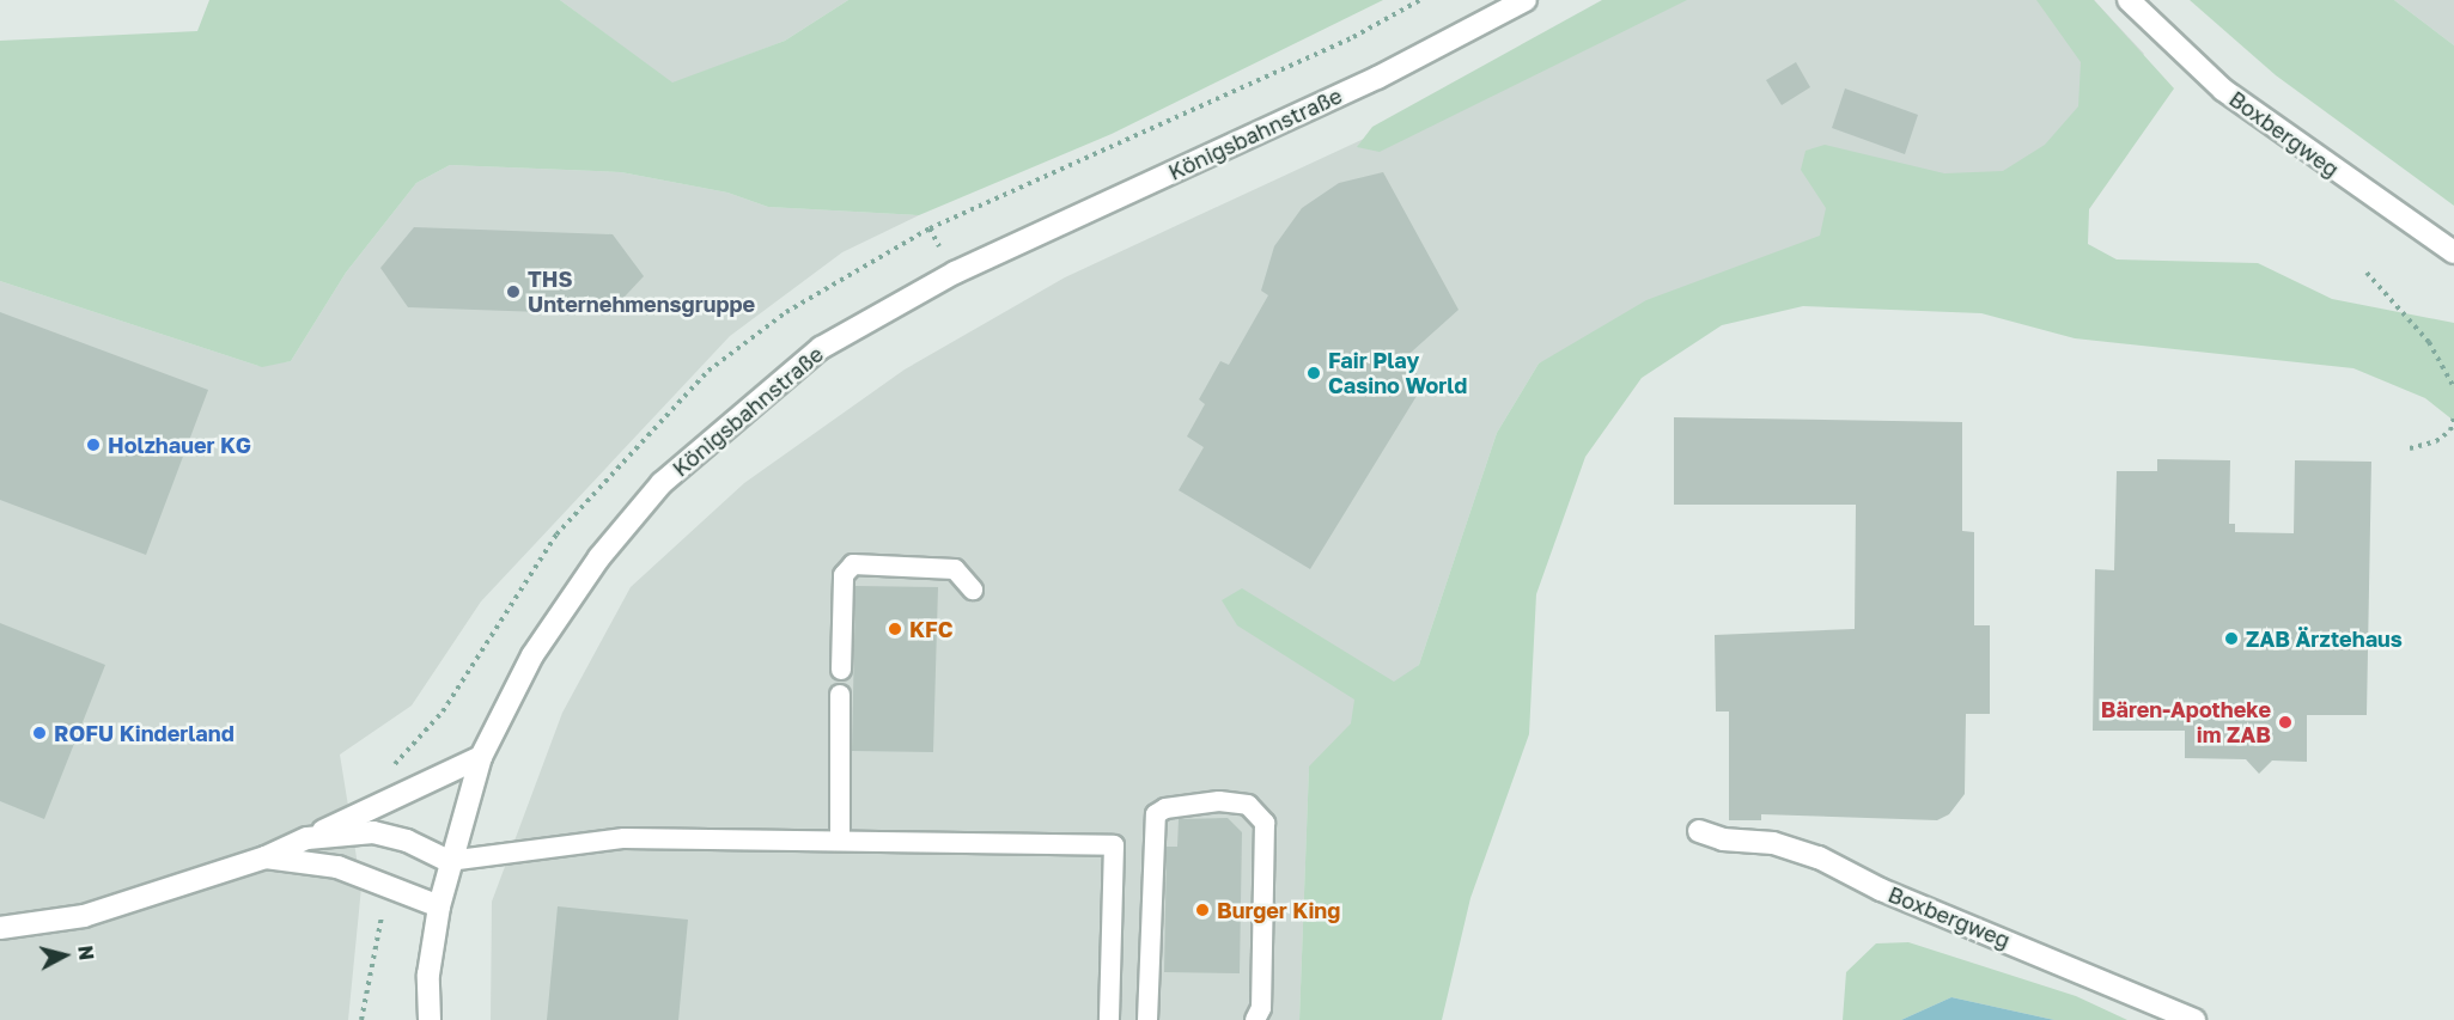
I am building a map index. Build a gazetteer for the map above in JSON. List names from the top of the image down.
{
  "streets": {
    "street": ["Königsbahnstraße", "Boxbergweg"]
  },
  "places": [
    "THS Unternehmensgruppe",
    "Fair Play Casino World",
    "Holzhauer KG",
    "KFC",
    "ZAB Ärztehaus",
    "Bären-Apotheke im ZAB",
    "ROFU Kinderland",
    "Burger King"
  ],
  "north": "right"
}
